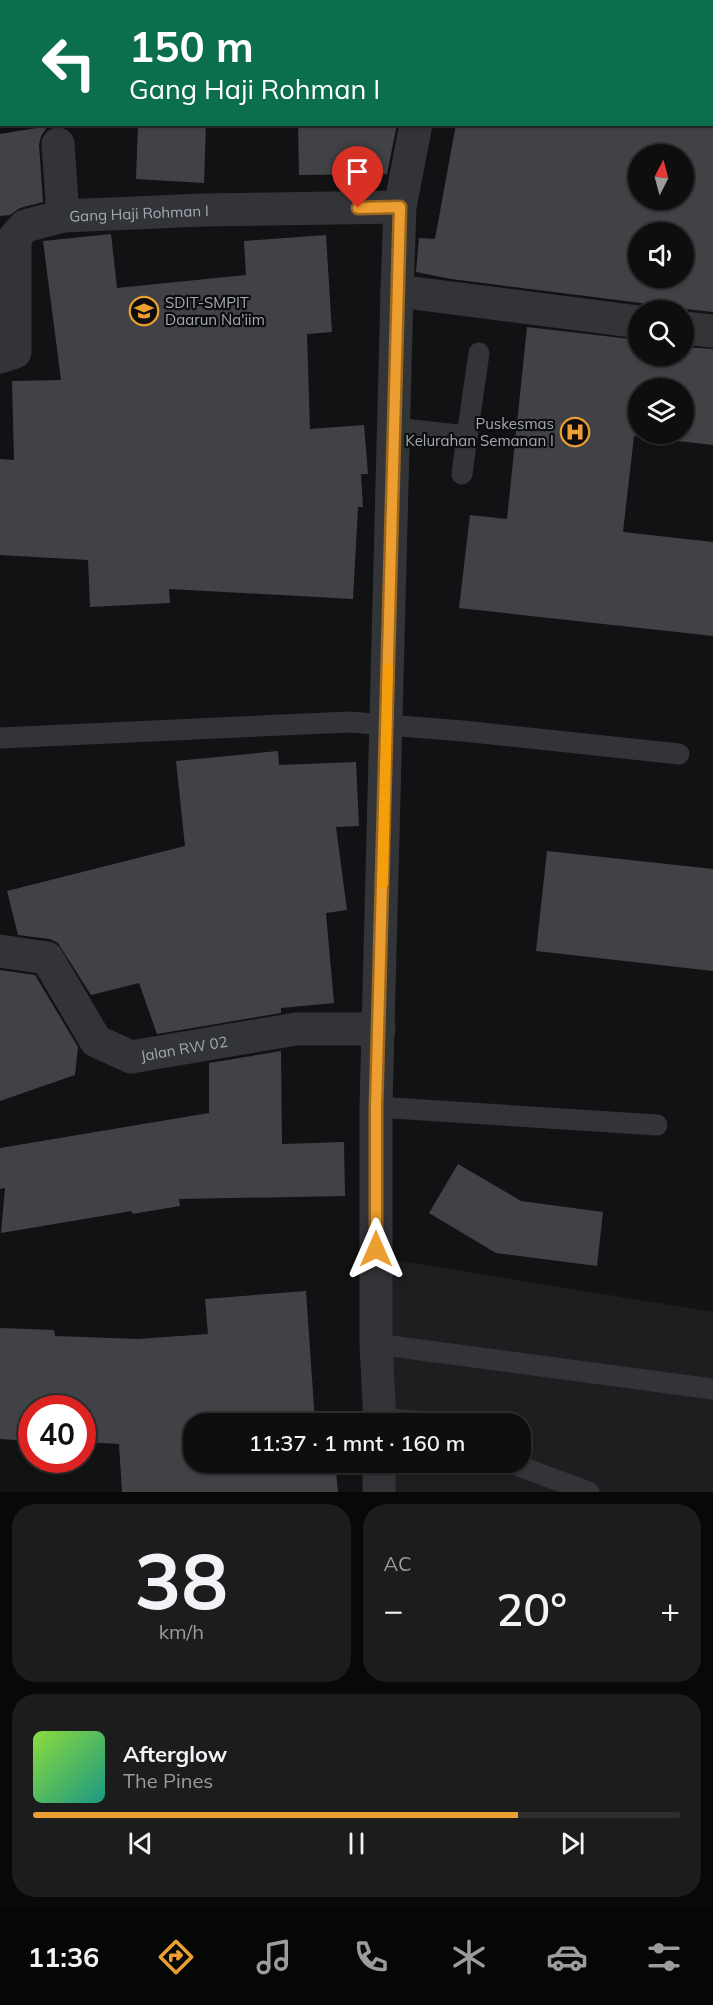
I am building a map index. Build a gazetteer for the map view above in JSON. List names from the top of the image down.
{
  "streets": {
    "street": ["Gang Haji Rohman I", "Jalan RW 02"]
  },
  "places": {
    "school or university": ["SDIT-SMPIT Daarun Na'iim"],
    "hospital": ["Puskesmas Kelurahan Semanan I"]
  },
  "north": "top",
  "page": {
    "turn": ["150 m", "Gang Haji Rohman I"],
    "limit": "40",
    "trip": "11:37 · 1 mnt · 160 m",
    "tile": [
      ["38", "km/h"],
      "AC"
    ],
    "heat": ["−", "20°", "+"],
    "song": ["Afterglow", "The Pines"],
    "tabs": "11:36"
  }
}
